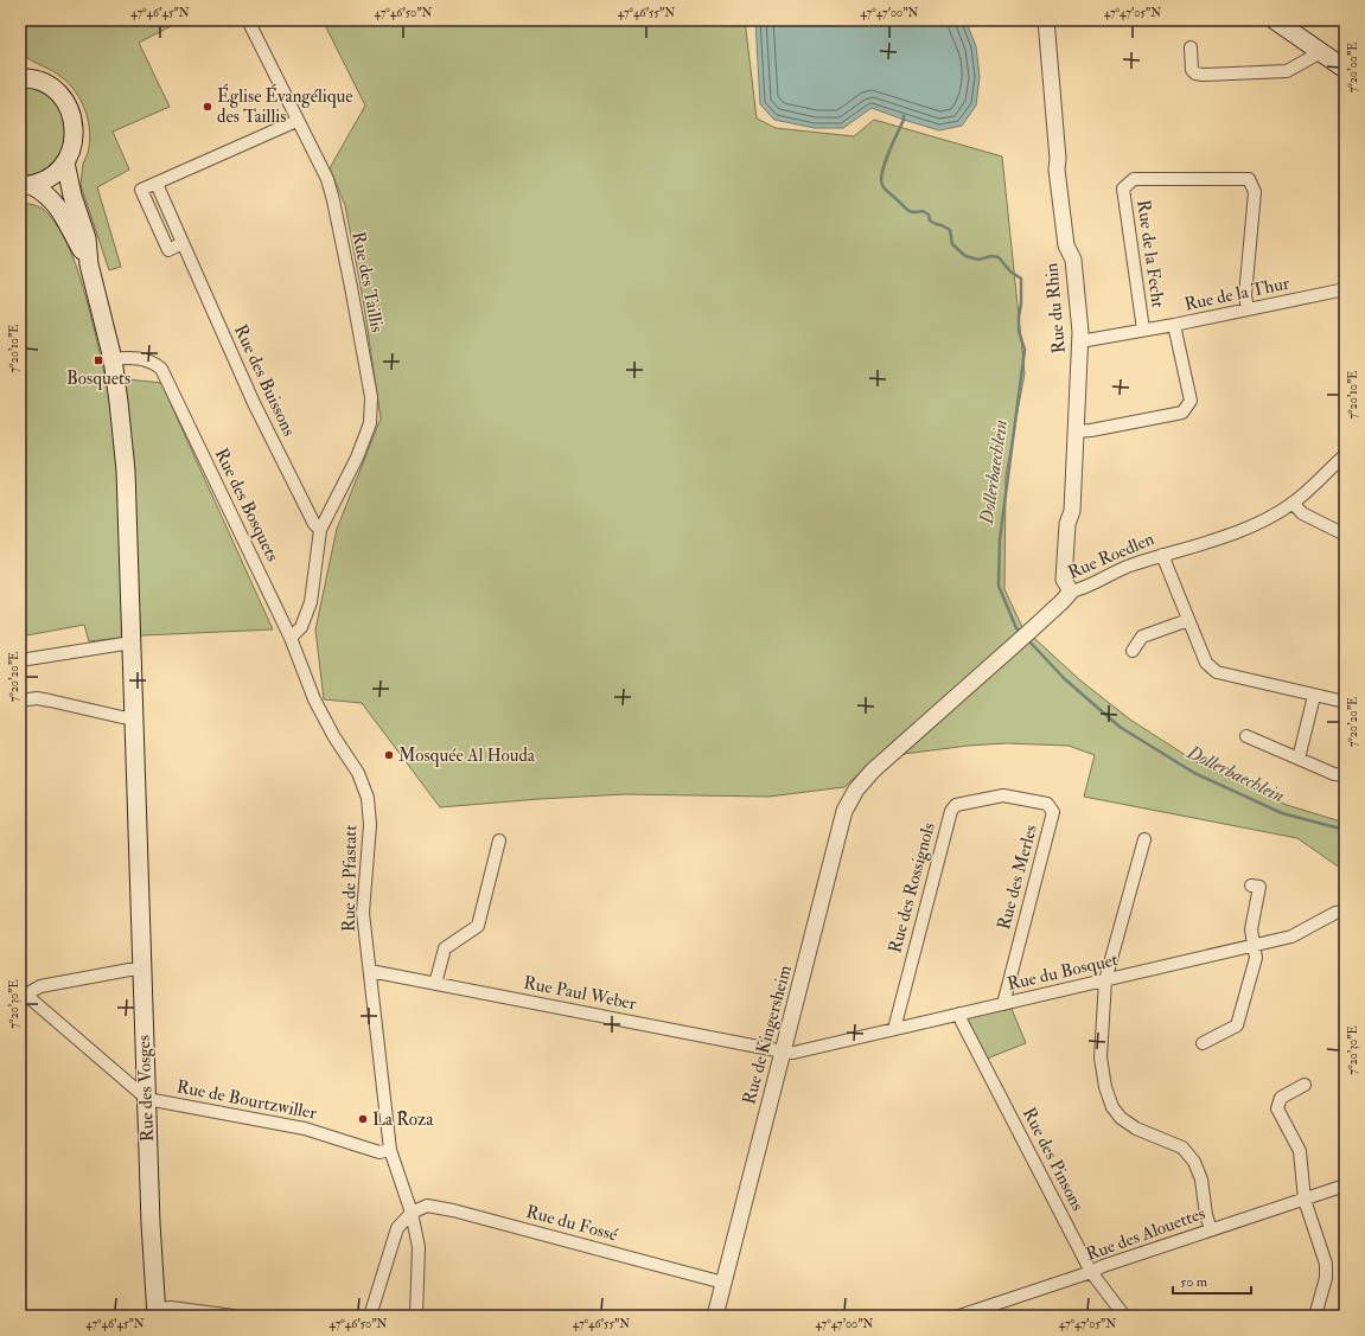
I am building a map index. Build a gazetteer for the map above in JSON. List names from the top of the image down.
{
  "streets": {
    "main road": ["Rue des Vosges"],
    "street": [
      "Rue de la Fecht",
      "Rue des Taillis",
      "Rue de la Thur",
      "Rue du Rhin",
      "Rue des Buissons",
      "Rue des Bosquets",
      "Rue Roedlen",
      "Rue des Merles",
      "Rue de Pfastatt",
      "Rue des Rossignols",
      "Rue du Bosquet",
      "Rue Paul Weber",
      "Rue de Kingersheim",
      "Rue de Bourtzwiller",
      "Rue des Pinsons",
      "Rue du Fossé",
      "Rue des Alouettes"
    ]
  },
  "crossings": [
    ["Rue de la Fecht", "Rue de la Thur"],
    ["Rue des Taillis", "Rue des Buissons"],
    ["Rue des Taillis", "Rue des Bosquets"],
    ["Rue de la Thur", "Rue du Rhin"],
    ["Rue du Rhin", "Rue Roedlen"],
    ["Rue des Bosquets", "Rue de Pfastatt"],
    ["Rue des Bosquets", "Rue des Vosges"],
    ["Rue Roedlen", "Rue de Kingersheim"],
    ["Rue des Merles", "Rue des Rossignols"],
    ["Rue des Merles", "Rue du Bosquet"],
    ["Rue de Pfastatt", "Rue Paul Weber"],
    ["Rue de Pfastatt", "Rue de Bourtzwiller"],
    ["Rue de Pfastatt", "Rue du Fossé"],
    ["Rue des Rossignols", "Rue du Bosquet"],
    ["Rue du Bosquet", "Rue Paul Weber"],
    ["Rue du Bosquet", "Rue de Kingersheim"],
    ["Rue du Bosquet", "Rue des Pinsons"],
    ["Rue Paul Weber", "Rue de Kingersheim"],
    ["Rue de Kingersheim", "Rue du Fossé"],
    ["Rue des Vosges", "Rue de Bourtzwiller"],
    ["Rue des Pinsons", "Rue des Alouettes"]
  ],
  "water": ["Dollerbaechlein"],
  "places": {
    "other": ["Église Évangélique des Taillis", "Mosquée Al Houda", "La Roza"],
    "transit": ["Bosquets"]
  },
  "scale_bar": "50 m",
  "coordinates": [
    "47°46'45\"N",
    "47°46'50\"N",
    "47°46'55\"N",
    "47°47'00\"N",
    "47°47'05\"N",
    "7°20'00\"E",
    "7°20'10\"E",
    "7°20'20\"E",
    "7°20'30\"E"
  ]
}
